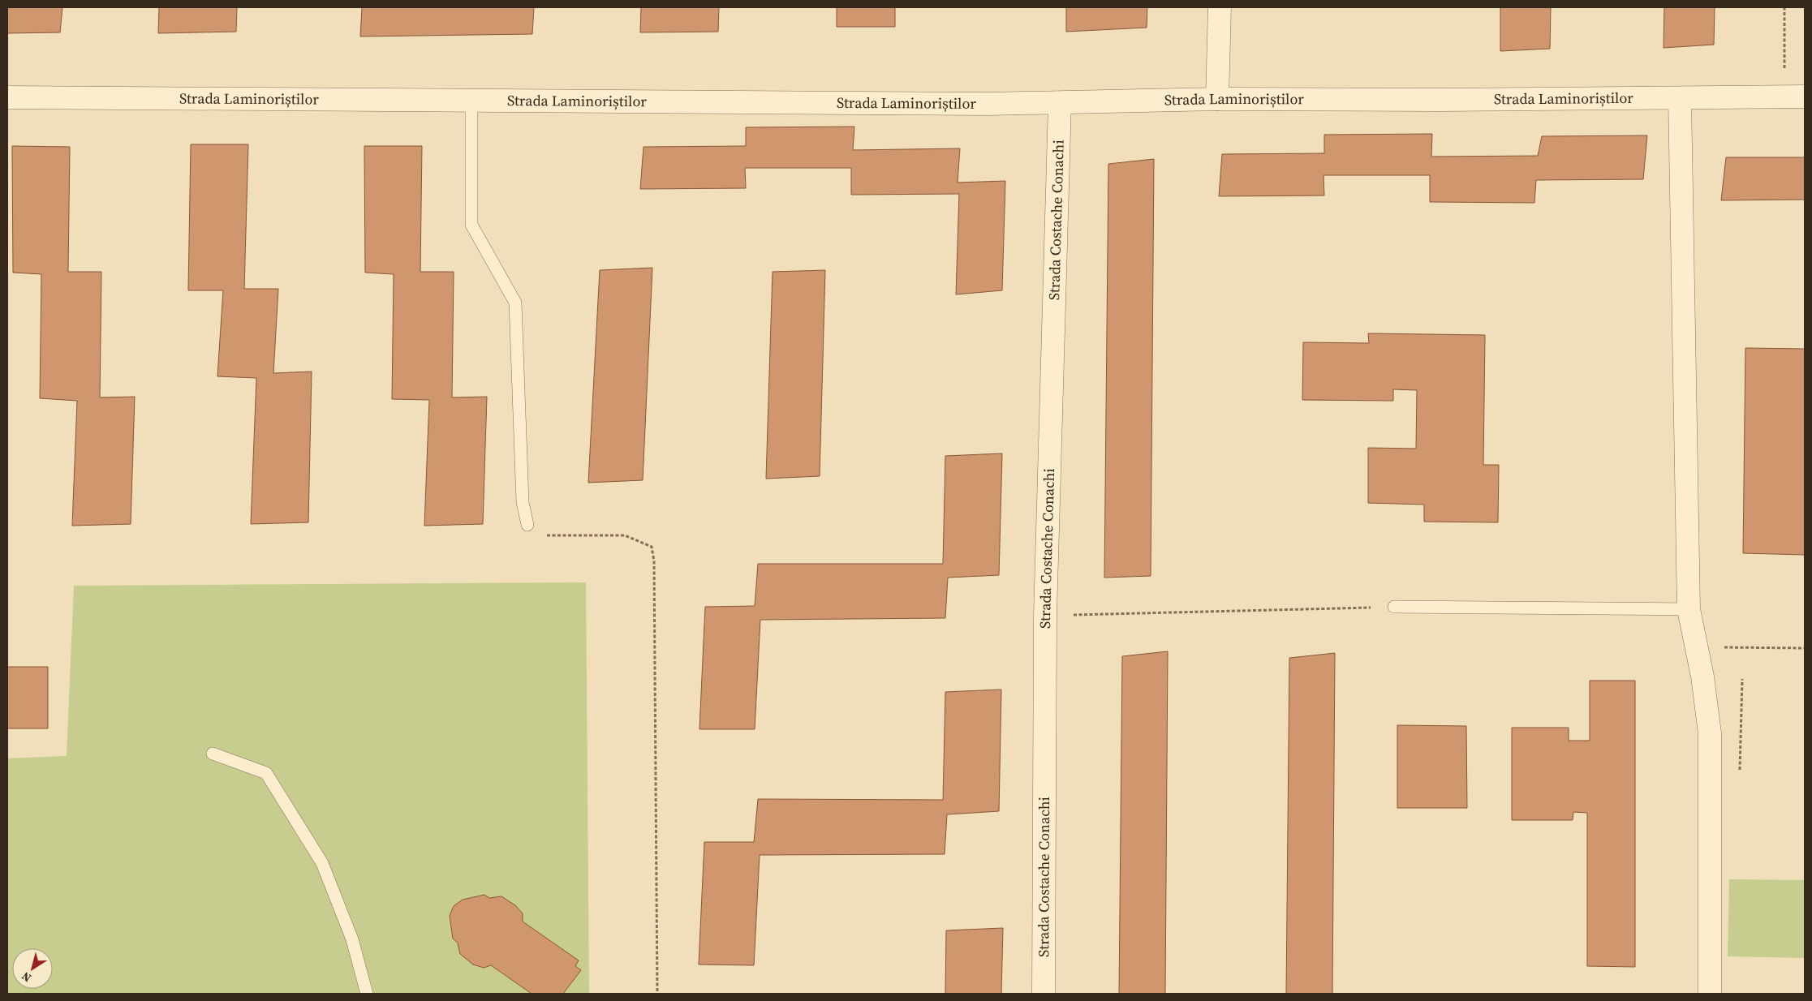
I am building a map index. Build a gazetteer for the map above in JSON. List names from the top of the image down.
{
  "streets": {
    "street": ["Strada Laminoriștilor", "Strada Costache Conachi"]
  },
  "crossings": [
    ["Strada Laminoriștilor", "Strada Costache Conachi"]
  ],
  "north": "bottom left"
}
